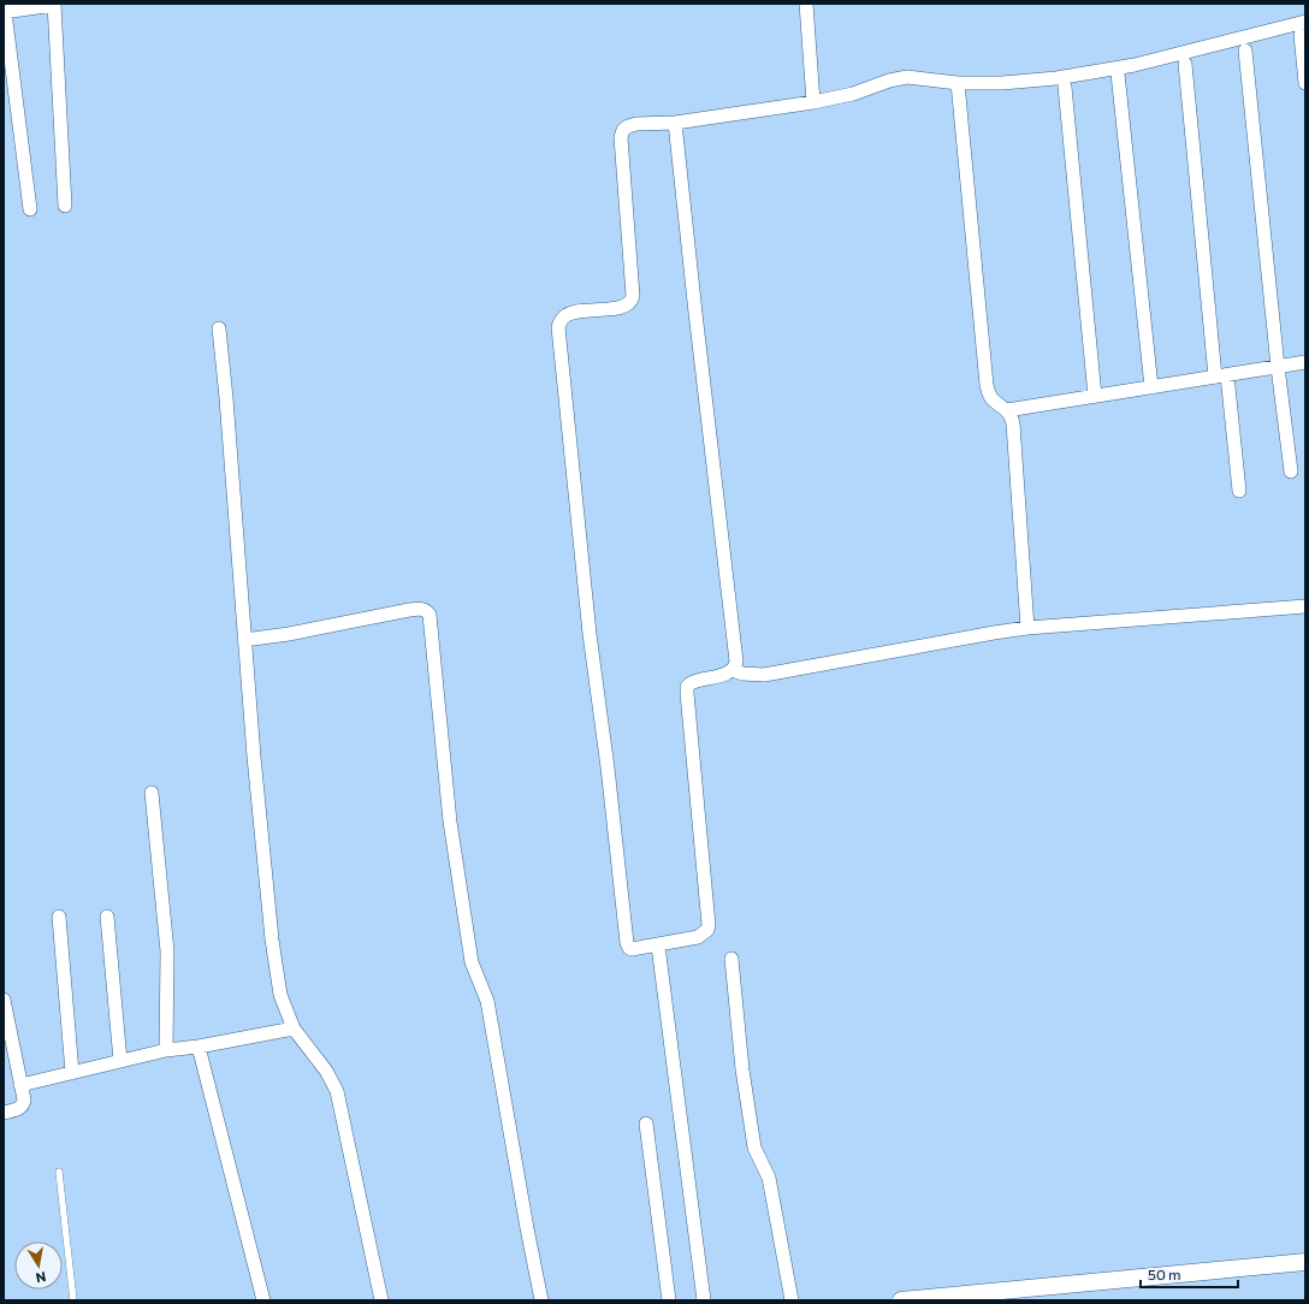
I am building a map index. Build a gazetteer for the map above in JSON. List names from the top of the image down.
{
  "scale_bar": "50 m",
  "north": "bottom"
}
